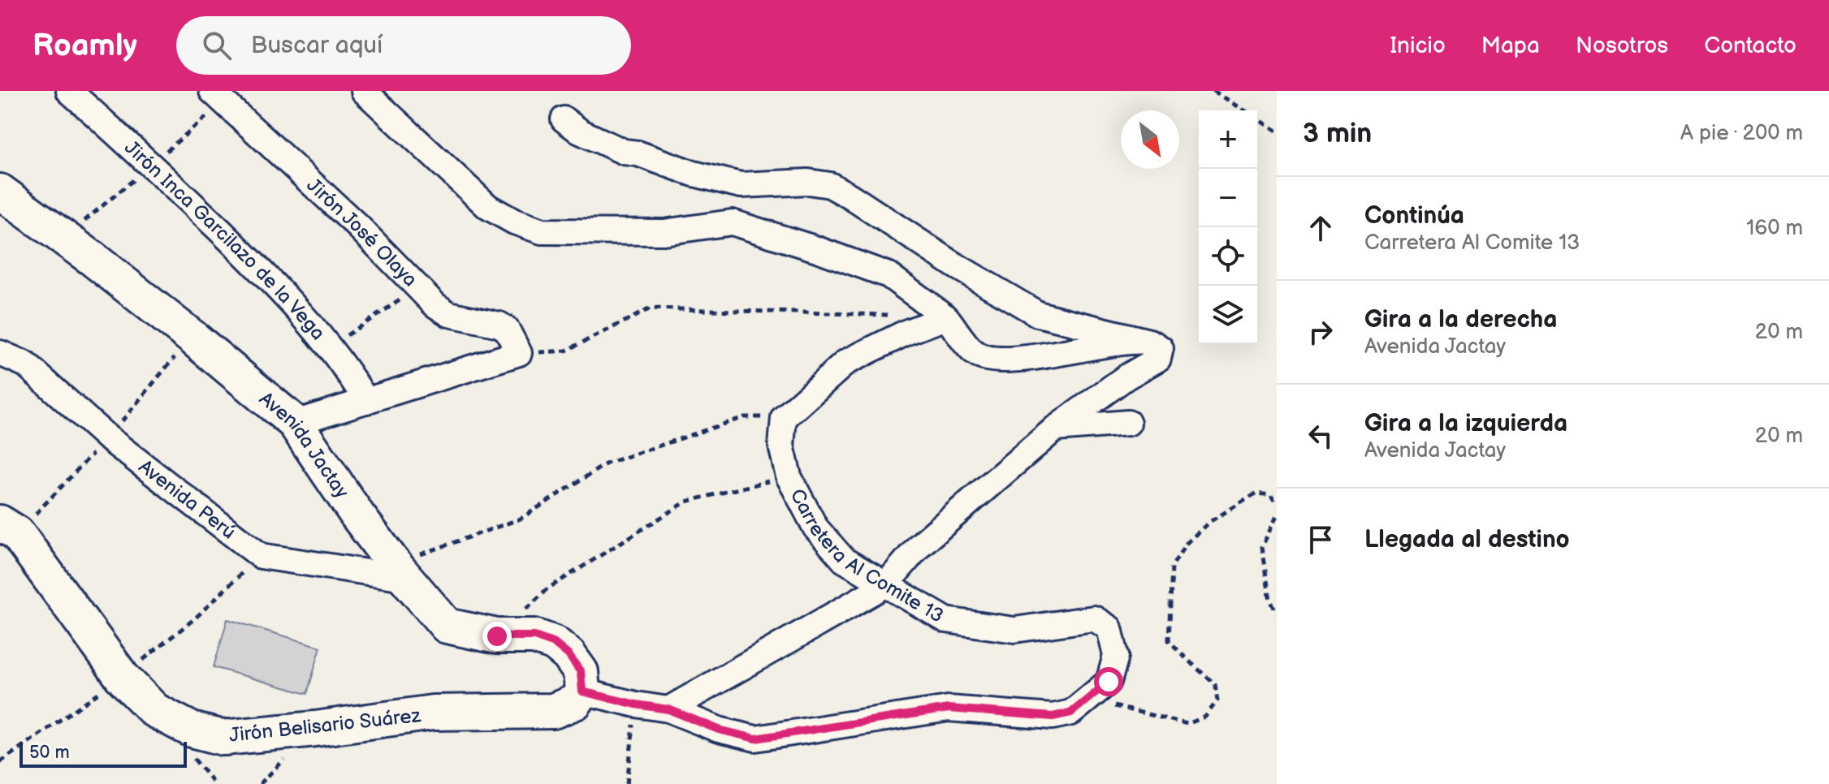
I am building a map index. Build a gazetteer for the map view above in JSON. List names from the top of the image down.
{
  "streets": {
    "street": [
      "Jirón José Olaya",
      "Jirón Inca Garcilazo de la Vega",
      "Avenida Jactay",
      "Avenida Perú",
      "Carretera Al Comite 13",
      "Jirón Belisario Suárez"
    ]
  },
  "crossings": [
    ["Avenida Jactay", "Avenida Perú"],
    ["Avenida Jactay", "Carretera Al Comite 13"],
    ["Avenida Jactay", "Jirón Belisario Suárez"],
    ["Carretera Al Comite 13", "Jirón Belisario Suárez"]
  ],
  "scale_bar": "50 m",
  "north": "bottom right",
  "page": {
    "header": "Roamly",
    "search": "Buscar aquí",
    "nav": [
      "Inicio",
      "Mapa",
      "Nosotros",
      "Contacto"
    ],
    "heading": ["3 min", "A pie · 200 m"],
    "map_buttons": ["+", "−"],
    "list": [
      ["Continúa", "Carretera Al Comite 13", "160 m"],
      ["Gira a la derecha", "Avenida Jactay", "20 m"],
      ["Gira a la izquierda", "Avenida Jactay", "20 m"],
      "Llegada al destino"
    ],
    "scale": "50 m"
  }
}
